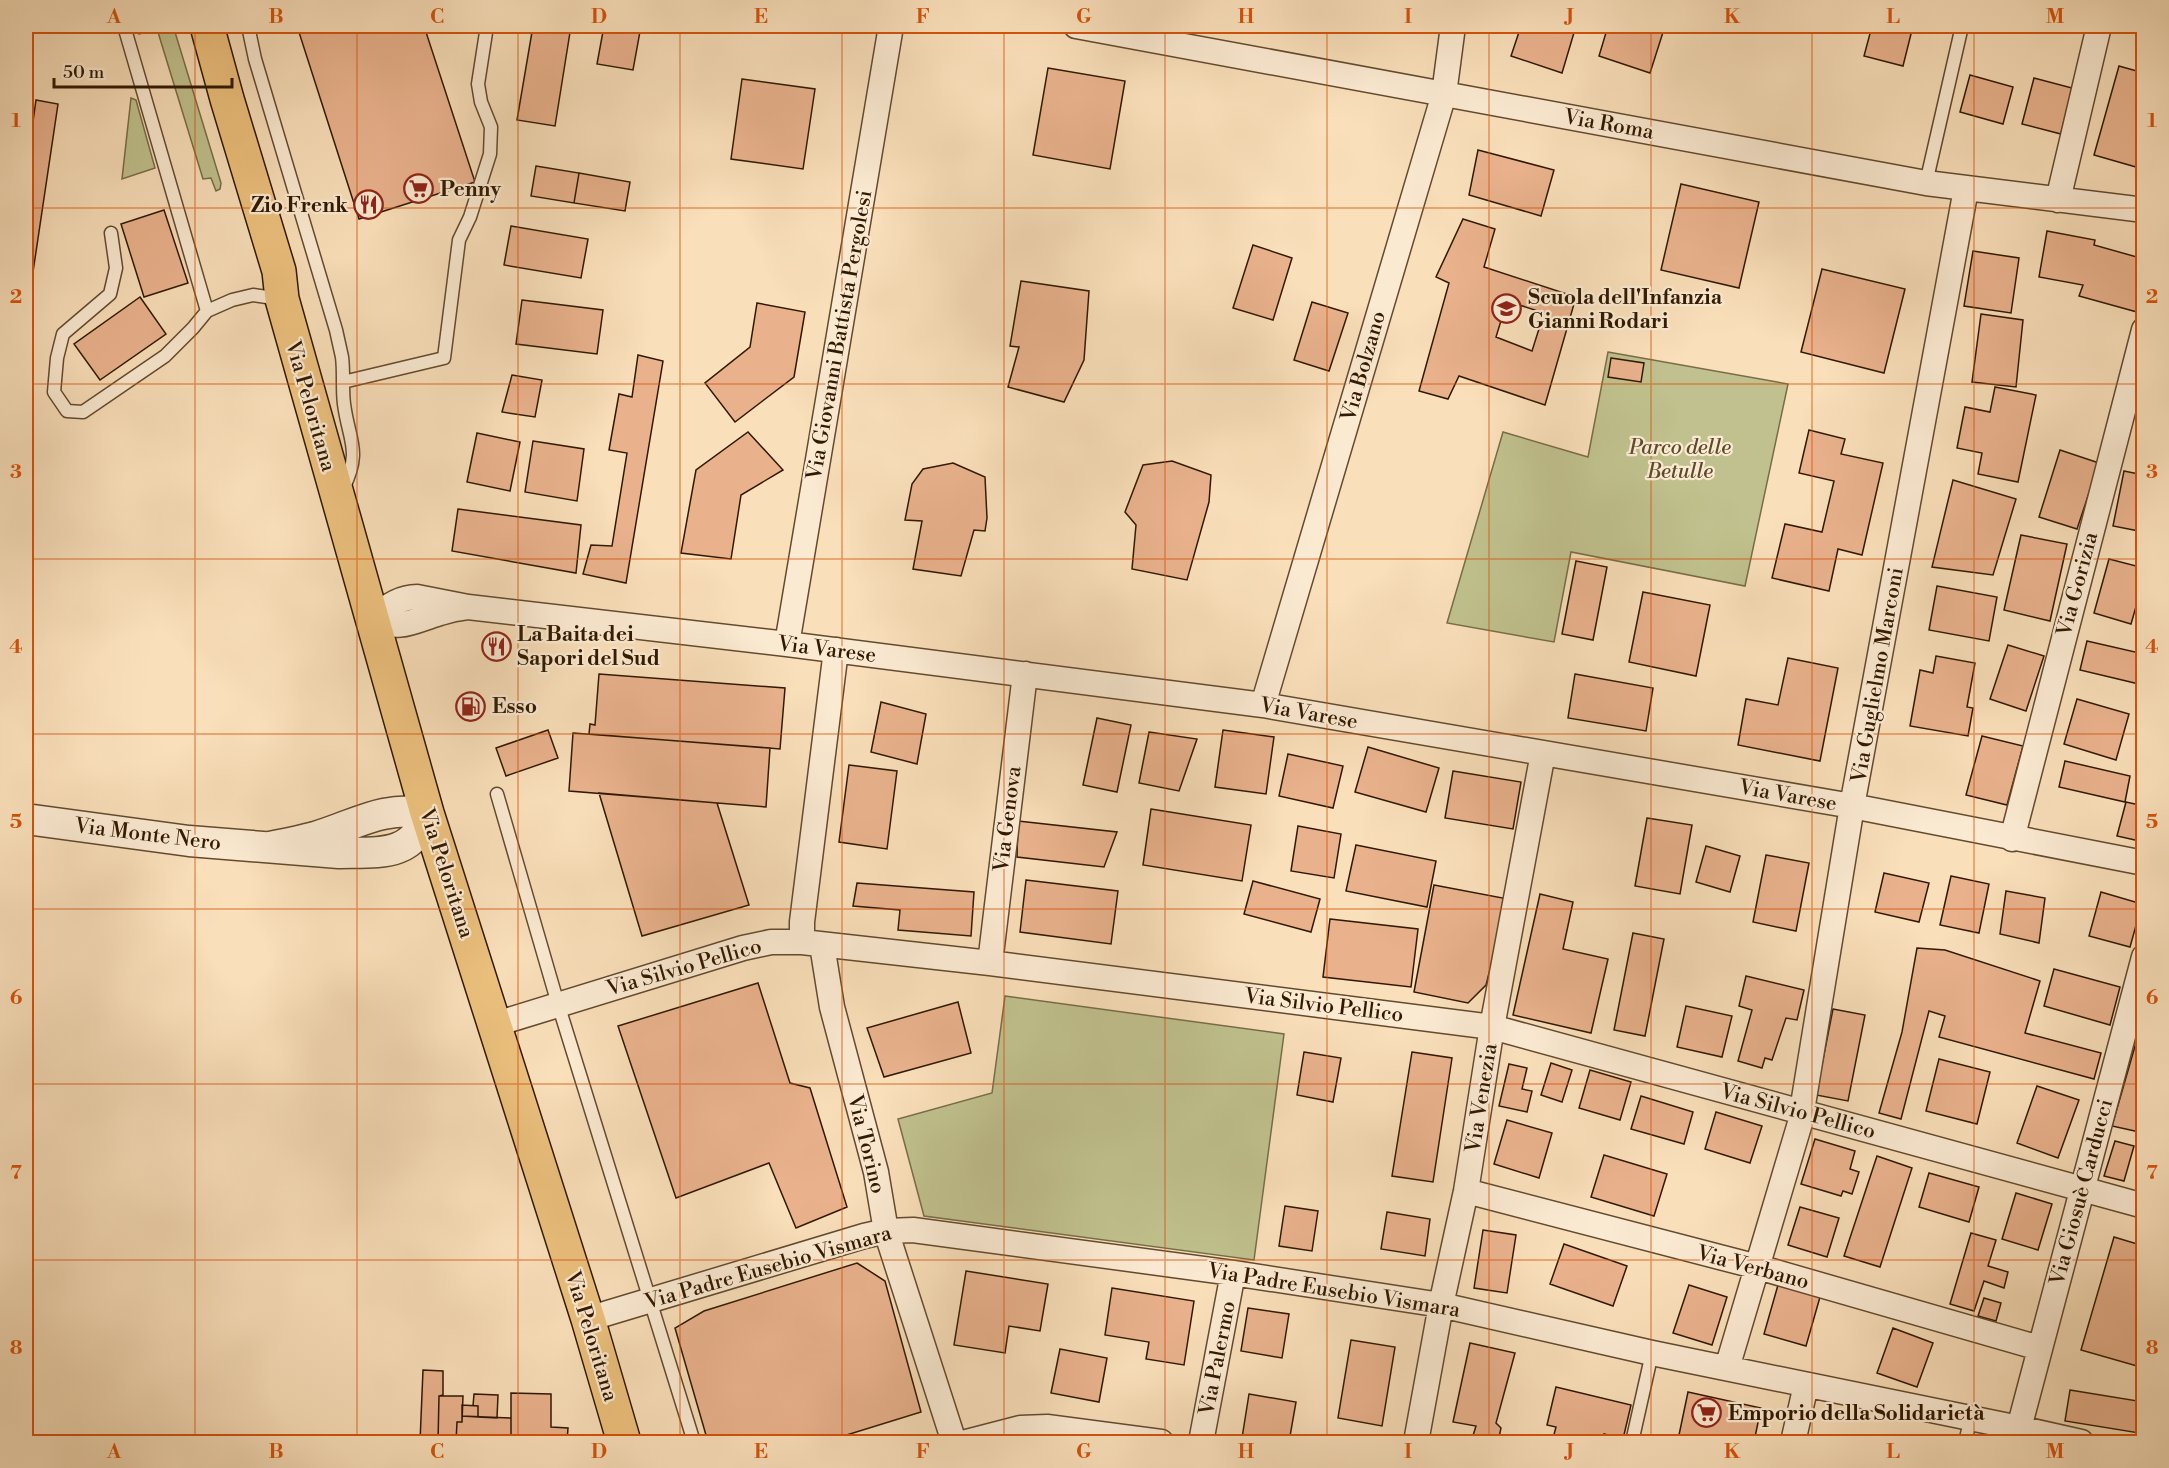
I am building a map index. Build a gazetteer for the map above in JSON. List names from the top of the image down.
{
  "streets": {
    "main road": ["Via Peloritana"],
    "street": [
      "Via Roma",
      "Via Giovanni Battista Pergolesi",
      "Via Bolzano",
      "Via Gorizia",
      "Via Varese",
      "Via Guglielmo Marconi",
      "Via Genova",
      "Via Monte Nero",
      "Via Silvio Pellico",
      "Via Venezia",
      "Via Torino",
      "Via Giosuè Carducci",
      "Via Padre Eusebio Vismara",
      "Via Verbano",
      "Via Palermo"
    ]
  },
  "crossings": [
    ["Via Roma", "Via Bolzano"],
    ["Via Roma", "Via Guglielmo Marconi"],
    ["Via Giovanni Battista Pergolesi", "Via Varese"],
    ["Via Bolzano", "Via Varese"],
    ["Via Peloritana", "Via Varese"],
    ["Via Peloritana", "Via Monte Nero"],
    ["Via Peloritana", "Via Silvio Pellico"],
    ["Via Peloritana", "Via Padre Eusebio Vismara"],
    ["Via Gorizia", "Via Varese"],
    ["Via Varese", "Via Guglielmo Marconi"],
    ["Via Varese", "Via Genova"],
    ["Via Varese", "Via Venezia"],
    ["Via Varese", "Via Torino"],
    ["Via Guglielmo Marconi", "Via Silvio Pellico"],
    ["Via Guglielmo Marconi", "Via Padre Eusebio Vismara"],
    ["Via Guglielmo Marconi", "Via Verbano"],
    ["Via Genova", "Via Silvio Pellico"],
    ["Via Silvio Pellico", "Via Venezia"],
    ["Via Silvio Pellico", "Via Torino"],
    ["Via Silvio Pellico", "Via Giosuè Carducci"],
    ["Via Venezia", "Via Padre Eusebio Vismara"],
    ["Via Venezia", "Via Verbano"],
    ["Via Torino", "Via Padre Eusebio Vismara"],
    ["Via Giosuè Carducci", "Via Padre Eusebio Vismara"],
    ["Via Giosuè Carducci", "Via Verbano"],
    ["Via Padre Eusebio Vismara", "Via Palermo"]
  ],
  "parks": ["Parco delle Betulle"],
  "places": {
    "supermarket": ["Penny", "Emporio della Solidarietà"],
    "restaurant": ["Zio Frenk", "La Baita dei Sapori del Sud"],
    "school or university": ["Scuola dell'Infanzia Gianni Rodari"],
    "fuel station": ["Esso"]
  },
  "scale_bar": "50 m",
  "grid": {
    "columns": [
      "A",
      "B",
      "C",
      "D",
      "E",
      "F",
      "G",
      "H",
      "I",
      "J",
      "K",
      "L",
      "M"
    ],
    "rows": [
      "1",
      "2",
      "3",
      "4",
      "5",
      "6",
      "7",
      "8"
    ]
  }
}
